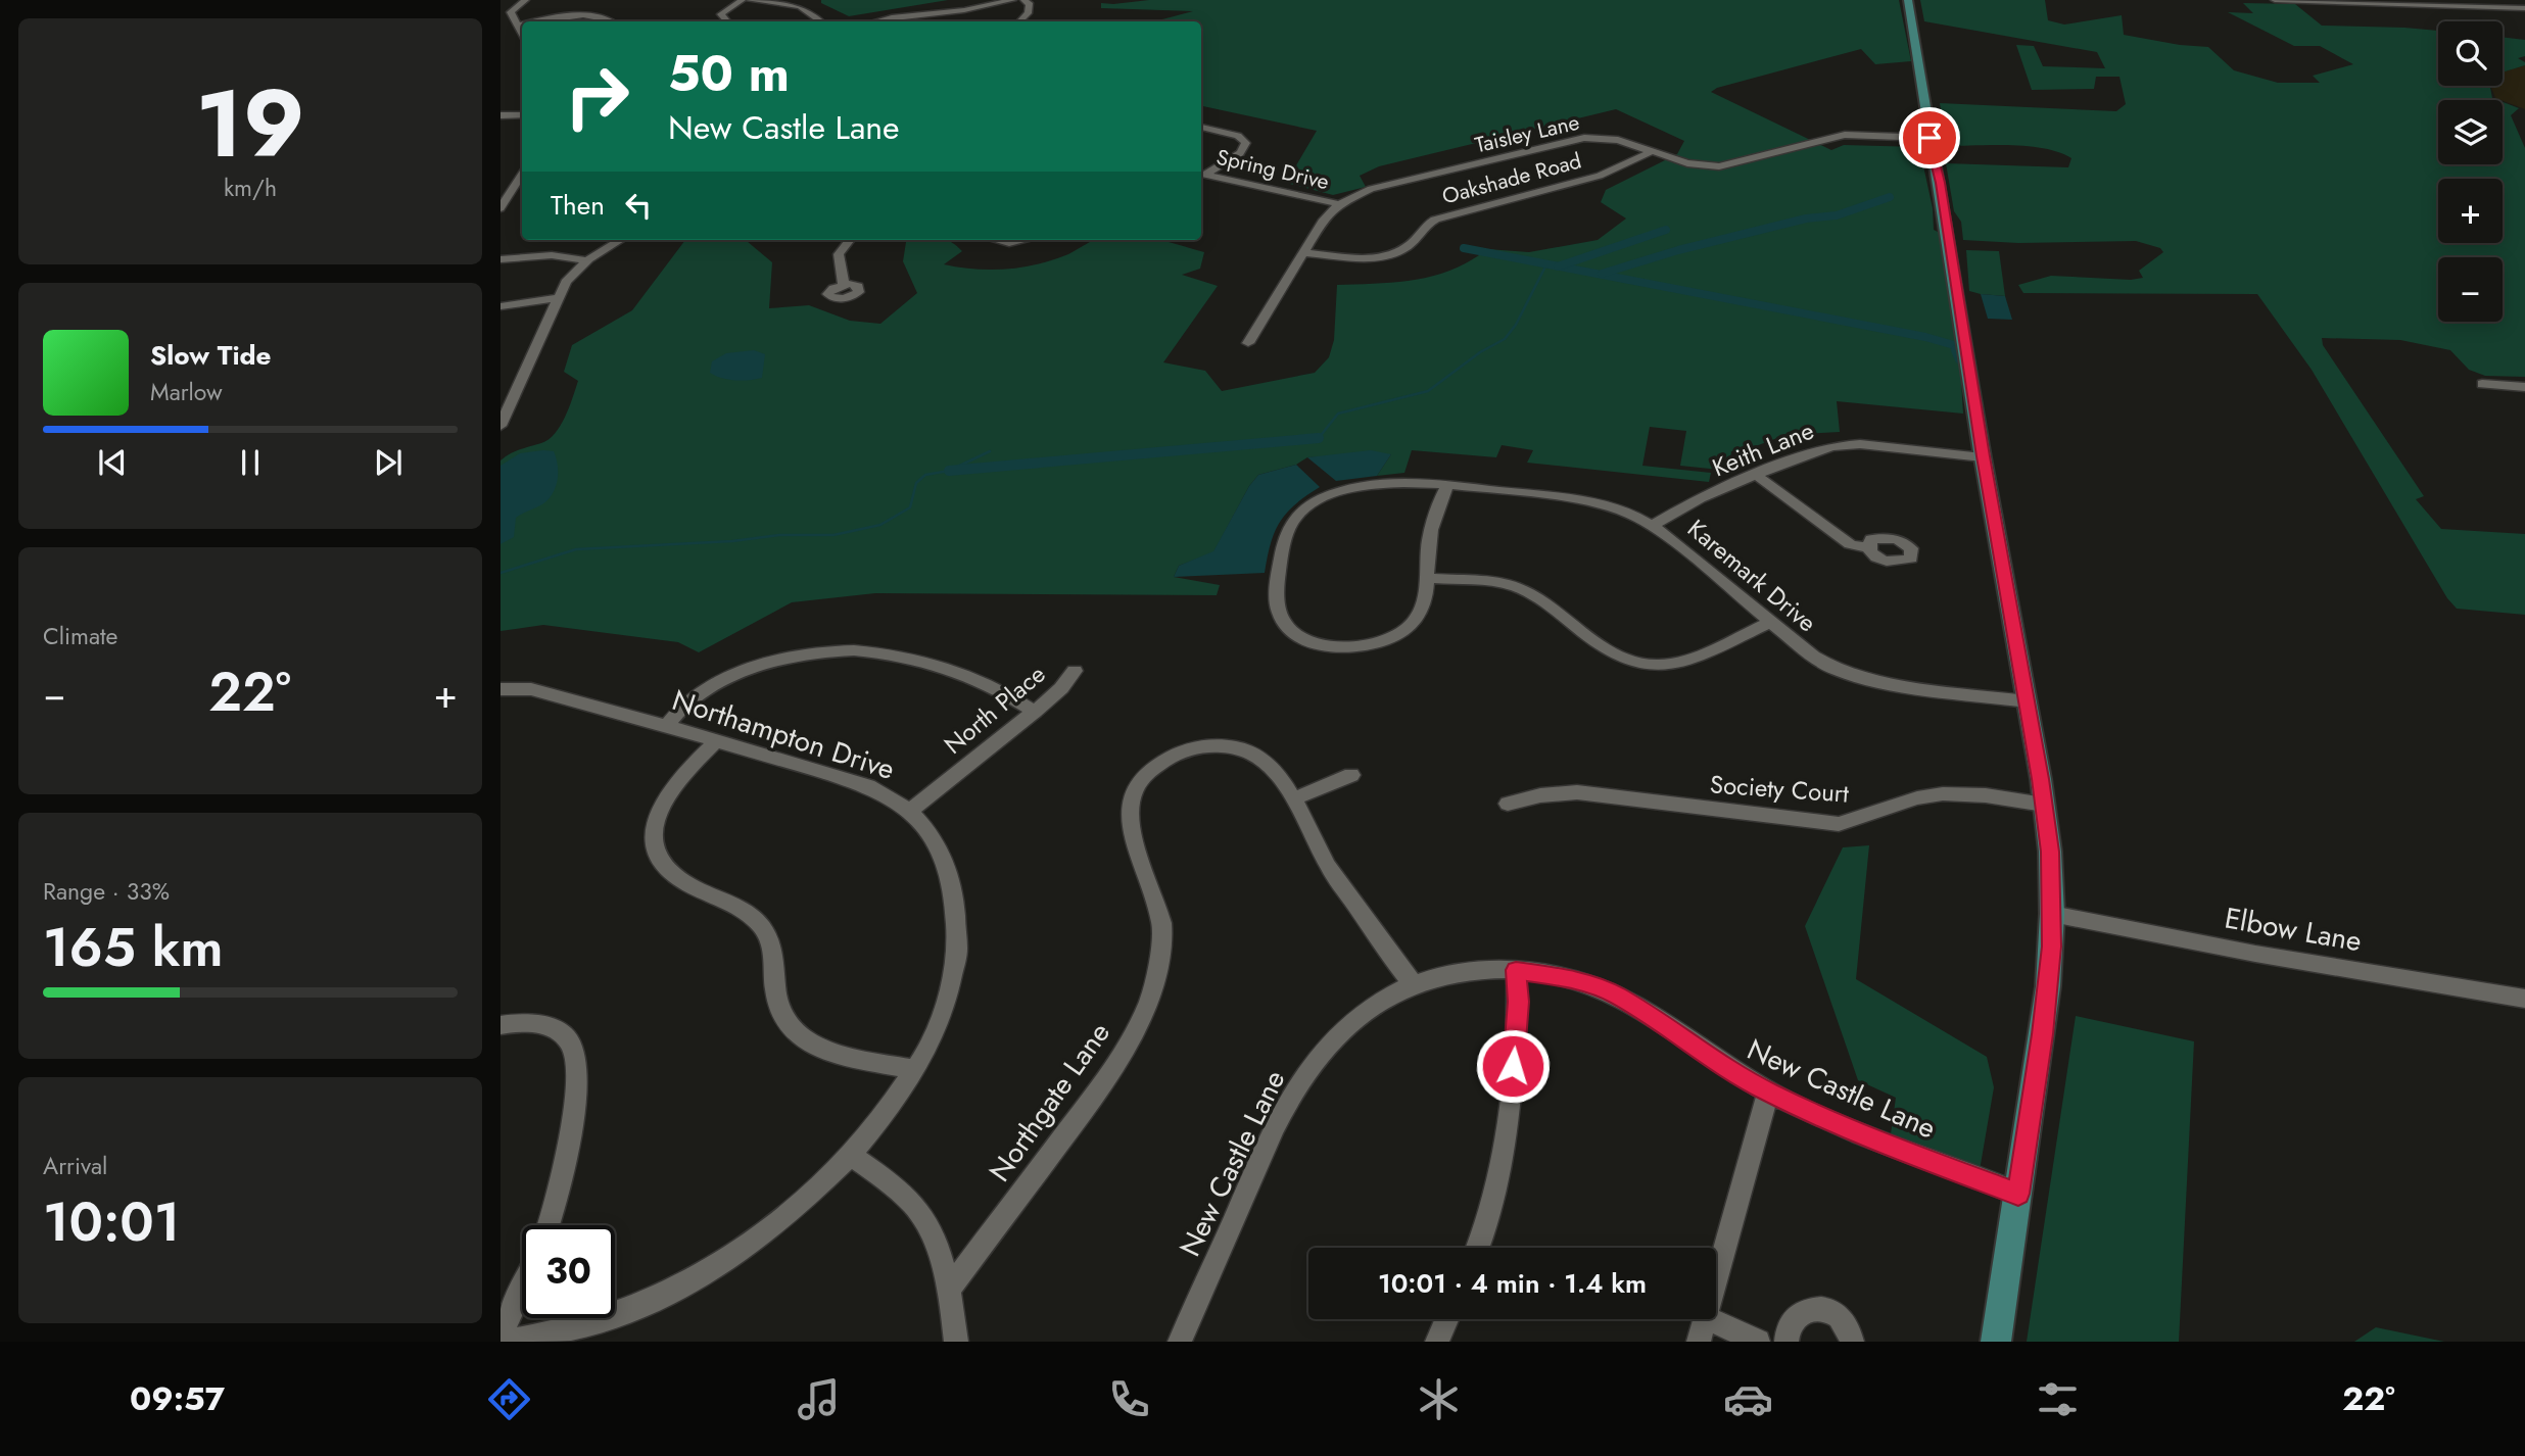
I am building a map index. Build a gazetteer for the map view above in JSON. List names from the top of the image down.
{
  "streets": {
    "street": [
      "Taisley Lane",
      "Spring Drive",
      "Oakshade Road",
      "Keith Lane",
      "Karemark Drive",
      "North Place",
      "Northampton Drive",
      "Society Court",
      "Elbow Lane",
      "New Castle Lane",
      "Northgate Lane"
    ]
  },
  "crossings": [
    ["Taisley Lane", "Spring Drive"],
    ["Taisley Lane", "Oakshade Road"],
    ["Keith Lane", "Karemark Drive"],
    ["North Place", "Northampton Drive"],
    ["New Castle Lane", "Northgate Lane"]
  ],
  "page": {
    "tile": [
      ["19", "km/h"],
      "Climate",
      ["Range · 33%", "165 km"],
      ["Arrival", "10:01"]
    ],
    "map_buttons": ["+", "−"],
    "turn": ["50 m", "New Castle Lane"],
    "then": "Then",
    "song": ["Slow Tide", "Marlow"],
    "heat": ["−", "22°", "+"],
    "limit": "30",
    "trip": "10:01 · 4 min · 1.4 km",
    "tabs": ["09:57", "22°"]
  }
}
